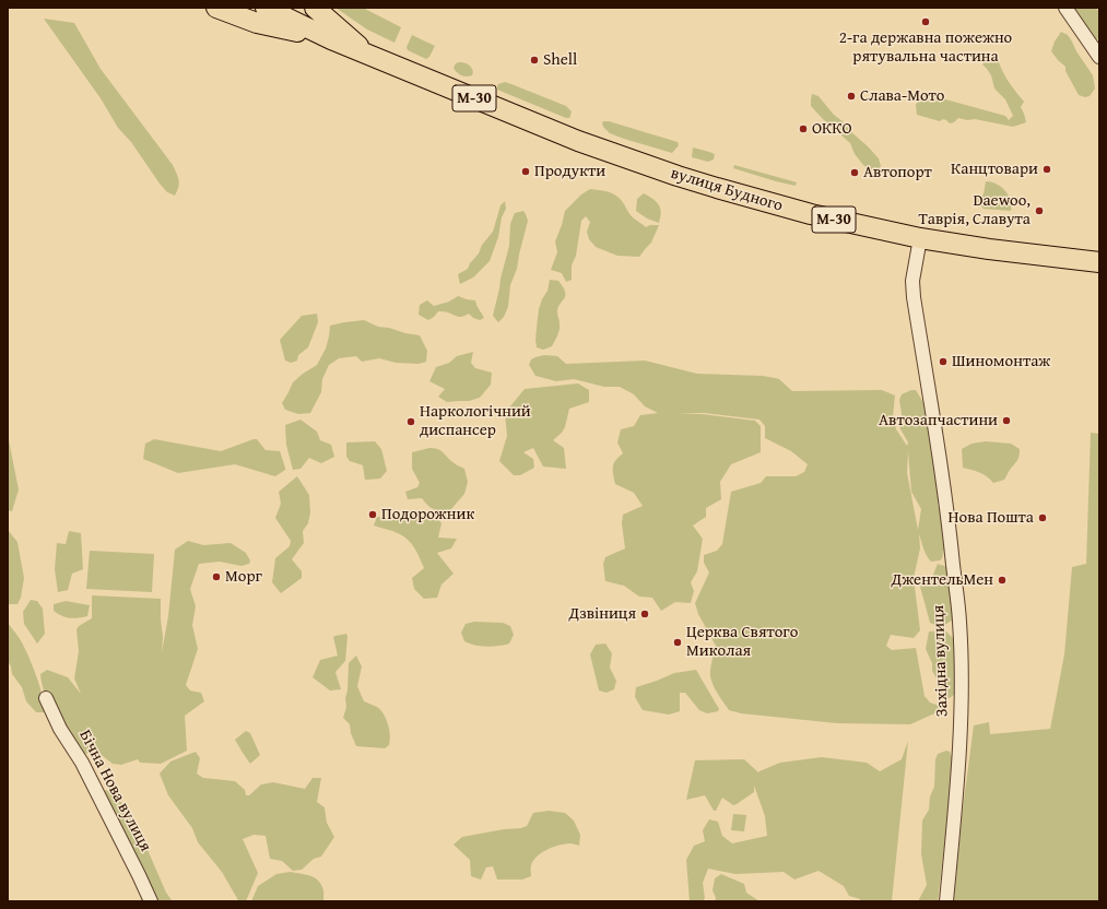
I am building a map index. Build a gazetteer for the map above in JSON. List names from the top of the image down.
{
  "streets": {
    "highway": ["М-30", "вулиця Будного"],
    "street": ["Західна вулиця", "Бічна Нова вулиця"]
  },
  "crossings": [
    ["М-30", "вулиця Будного"],
    ["вулиця Будного", "Західна вулиця"]
  ],
  "places": [
    "2-га державна пожежно рятувальна частина",
    "Shell",
    "Слава-Мото",
    "ОККО",
    "Канцтовари",
    "Продукти",
    "Автопорт",
    "Daewoo, Таврія, Славута",
    "Шиномонтаж",
    "Автозапчастини",
    "Наркологічний диспансер",
    "Подорожник",
    "Нова Пошта",
    "Морг",
    "ДжентельМен",
    "Дзвіниця",
    "Церква Святого Миколая"
  ]
}
